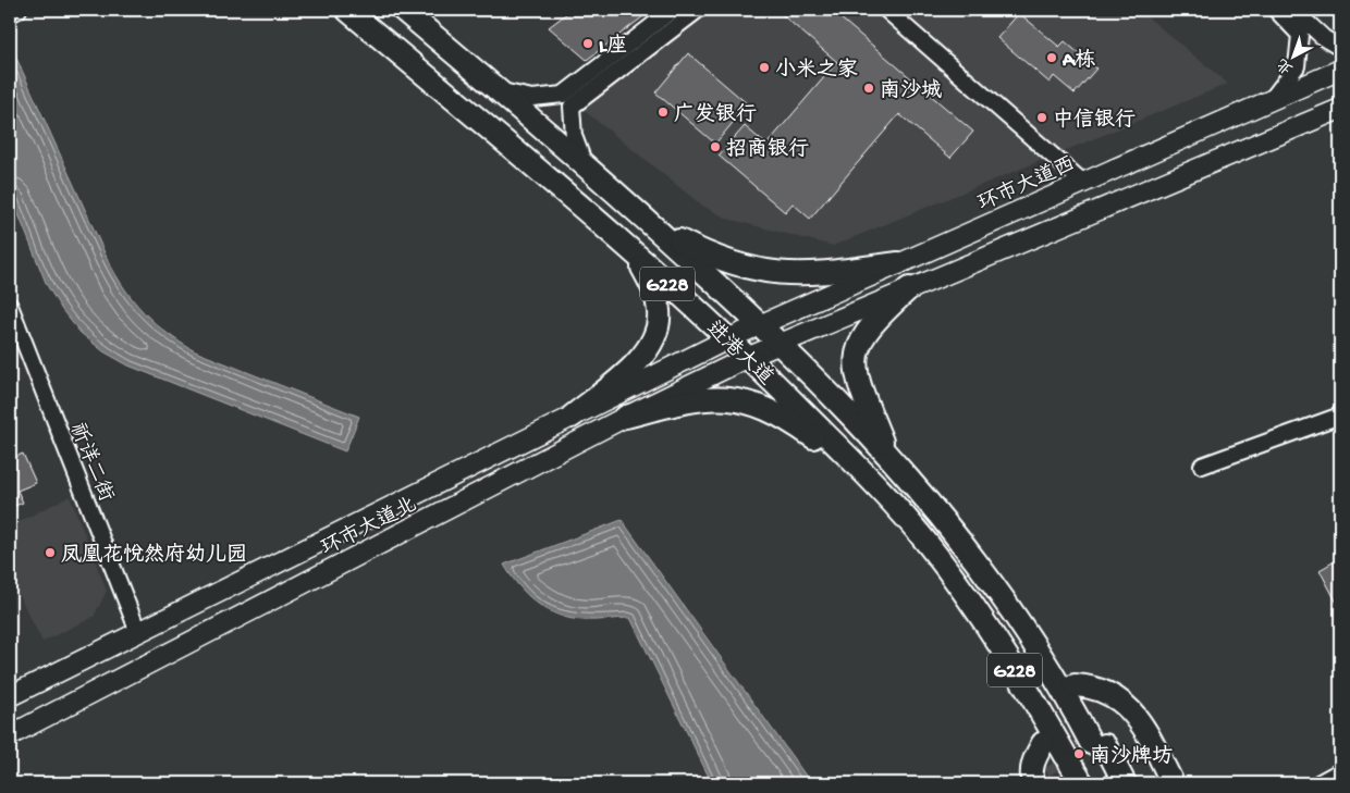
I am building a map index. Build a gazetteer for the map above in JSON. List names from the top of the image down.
{
  "streets": {
    "highway": ["G228", "进港大道"],
    "main road": ["环市大道西", "环市大道北"],
    "street": ["祈详二街"]
  },
  "crossings": [
    ["环市大道西", "进港大道"],
    ["环市大道西", "环市大道北"],
    ["进港大道", "环市大道北"],
    ["祈详二街", "环市大道北"]
  ],
  "places": [
    "L座",
    "A栋",
    "小米之家",
    "南沙城",
    "广发银行",
    "中信银行",
    "招商银行",
    "凤凰花悦然府幼儿园",
    "南沙牌坊"
  ],
  "north": "bottom left"
}
